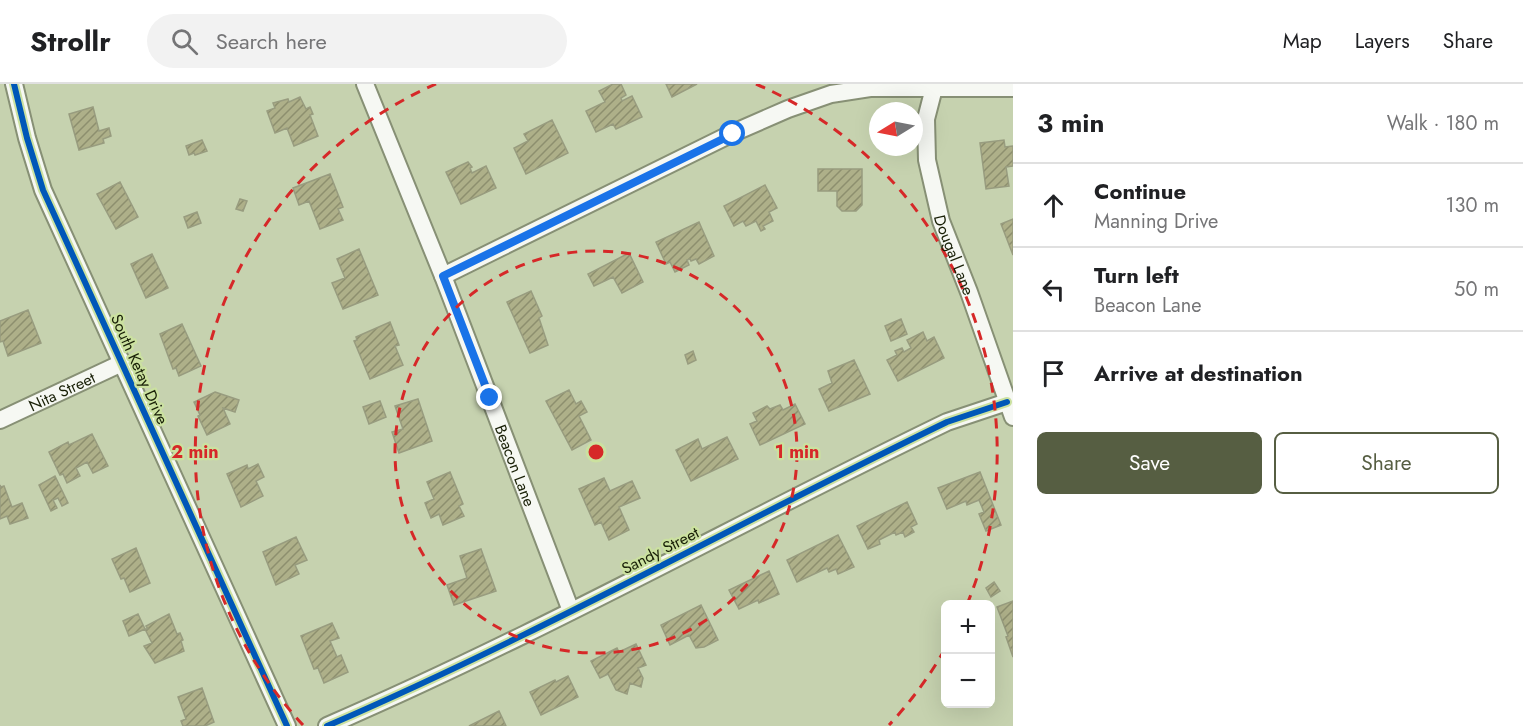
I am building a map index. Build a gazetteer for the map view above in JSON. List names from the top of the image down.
{
  "streets": {
    "street": [
      "Dougal Lane",
      "South Ketay Drive",
      "Nita Street",
      "Beacon Lane",
      "Sandy Street"
    ]
  },
  "crossings": [
    ["Dougal Lane", "Sandy Street"],
    ["South Ketay Drive", "Nita Street"],
    ["Beacon Lane", "Sandy Street"]
  ],
  "north": "left",
  "page": {
    "header": "Strollr",
    "search": "Search here",
    "nav": ["Map", "Layers", "Share"],
    "heading": ["3 min", "Walk · 180 m"],
    "list": [
      ["Continue", "Manning Drive", "130 m"],
      ["Turn left", "Beacon Lane", "50 m"],
      "Arrive at destination"
    ],
    "buttons": ["Save", "Share"],
    "map_buttons": ["+", "−"]
  },
  "rings": ["1 min", "2 min"]
}
